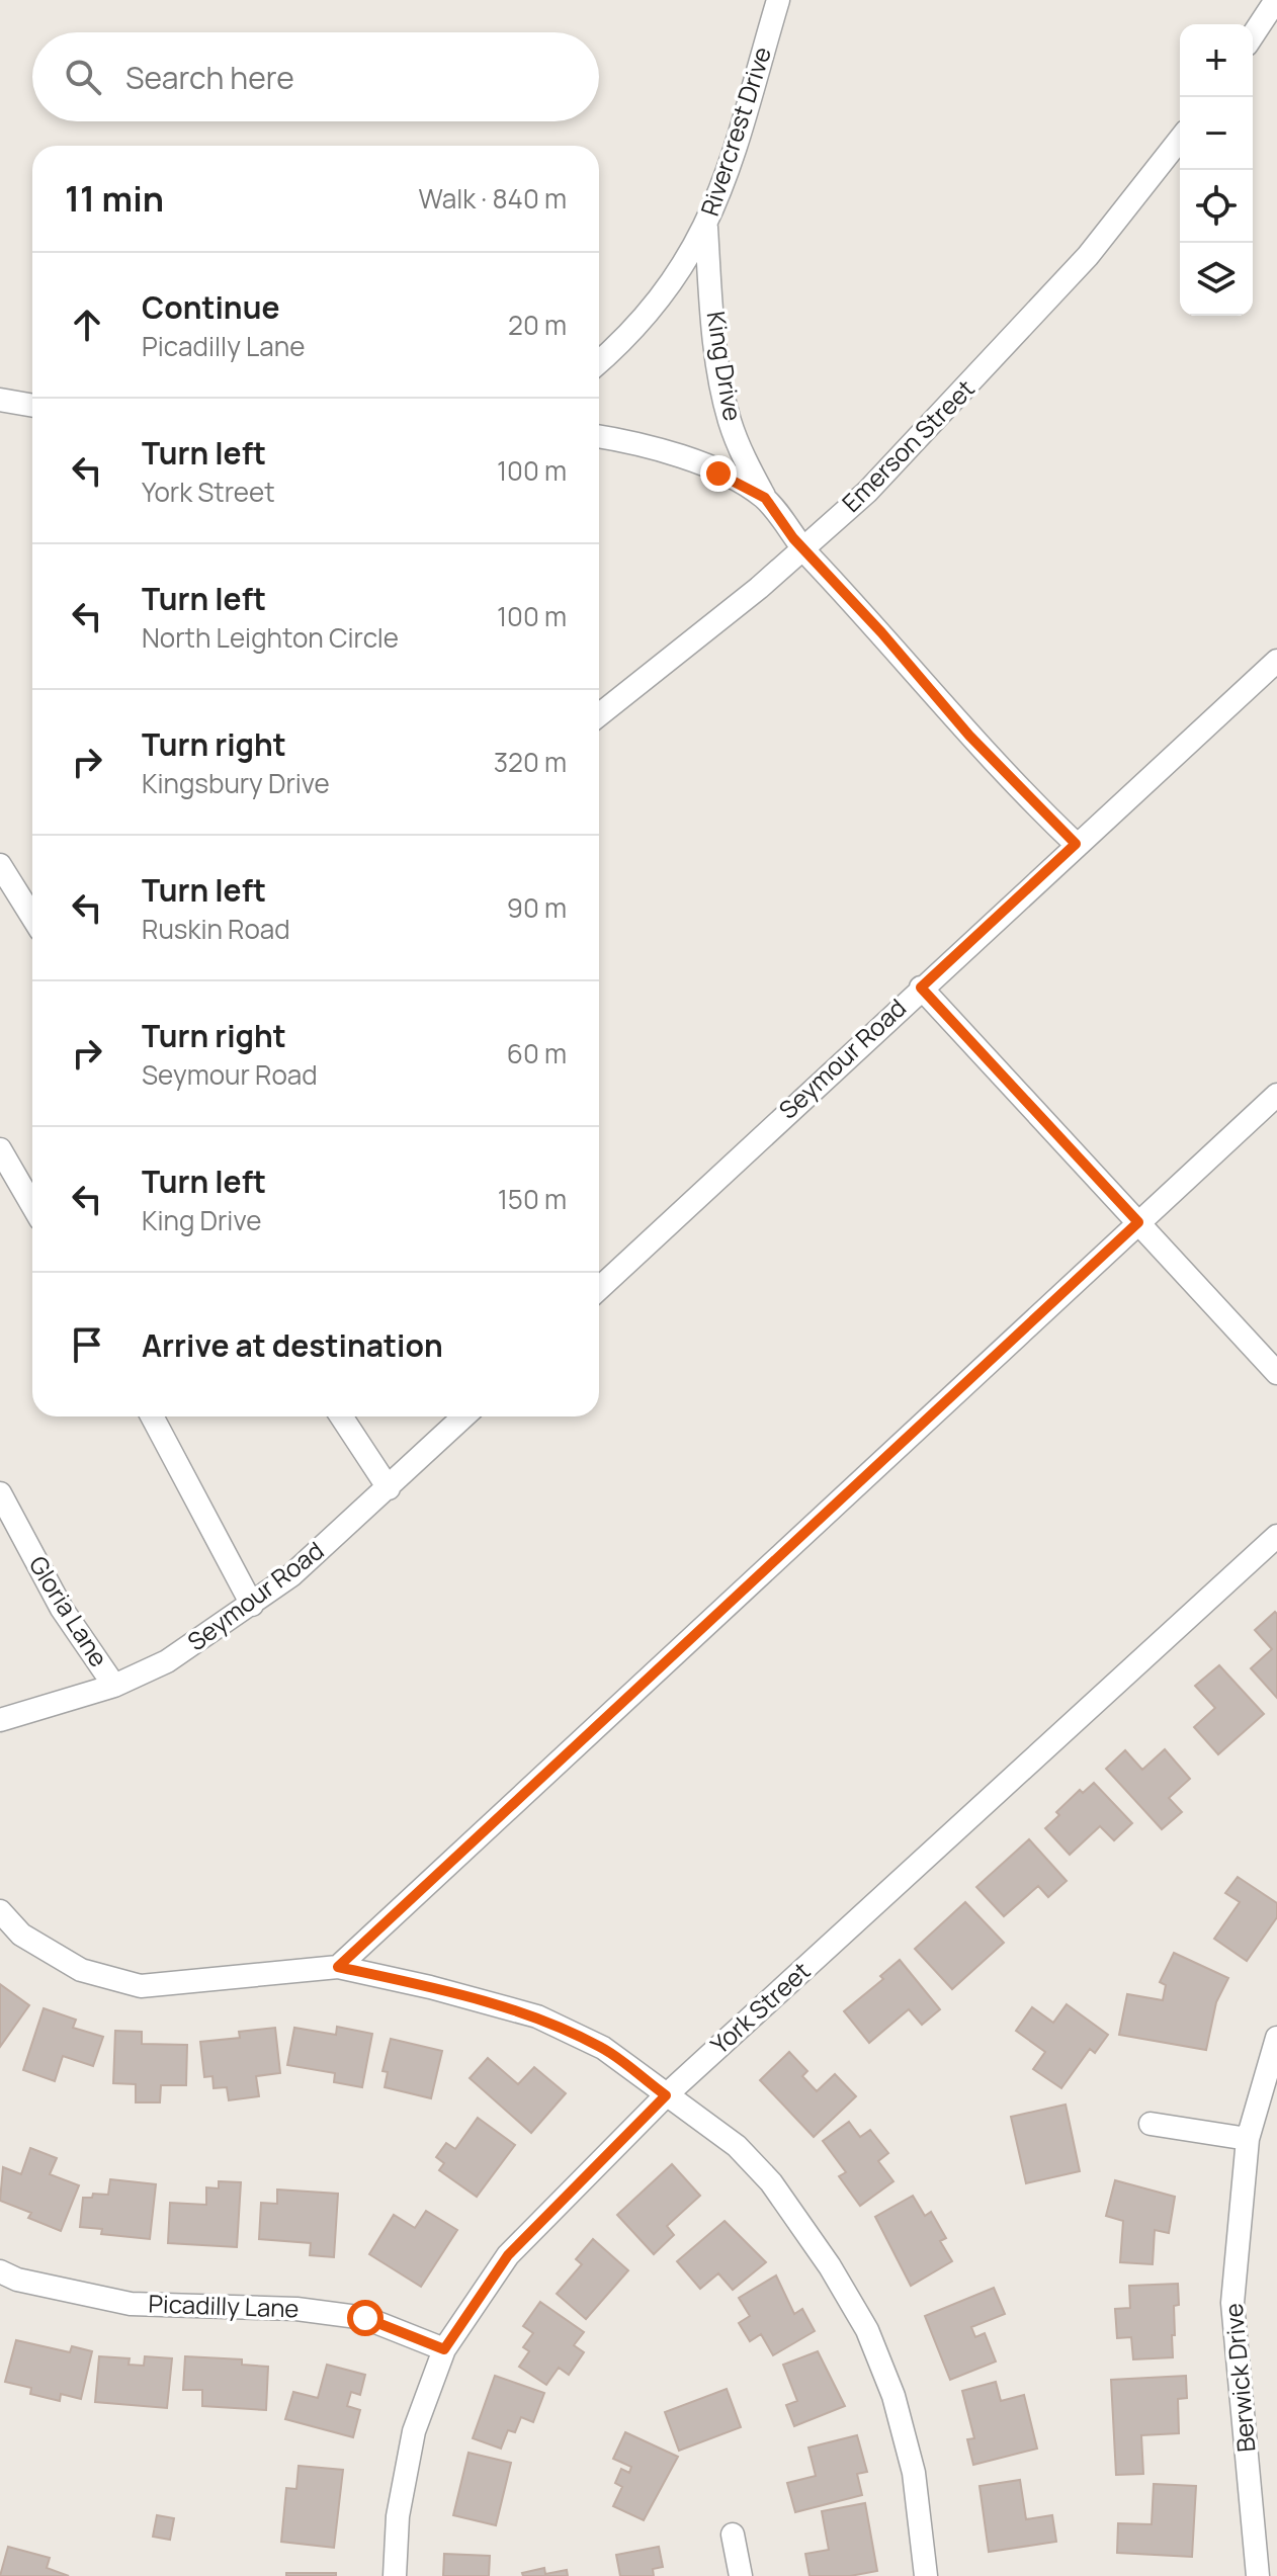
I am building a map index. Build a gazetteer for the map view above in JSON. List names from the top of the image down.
{
  "streets": {
    "street": [
      "Rivercrest Drive",
      "King Drive",
      "Emerson Street",
      "Seymour Road",
      "Gloria Lane",
      "York Street",
      "Picadilly Lane",
      "Berwick Drive"
    ]
  },
  "crossings": [
    ["Rivercrest Drive", "King Drive"],
    ["King Drive", "Emerson Street"],
    ["King Drive", "Seymour Road"],
    ["Seymour Road", "Gloria Lane"],
    ["York Street", "Picadilly Lane"]
  ],
  "page": {
    "map_buttons": ["+", "−"],
    "search": "Search here",
    "heading": ["11 min", "Walk · 840 m"],
    "list": [
      ["Continue", "Picadilly Lane", "20 m"],
      ["Turn left", "York Street", "100 m"],
      ["Turn left", "North Leighton Circle", "100 m"],
      ["Turn right", "Kingsbury Drive", "320 m"],
      ["Turn left", "Ruskin Road", "90 m"],
      ["Turn right", "Seymour Road", "60 m"],
      ["Turn left", "King Drive", "150 m"],
      "Arrive at destination"
    ]
  }
}
